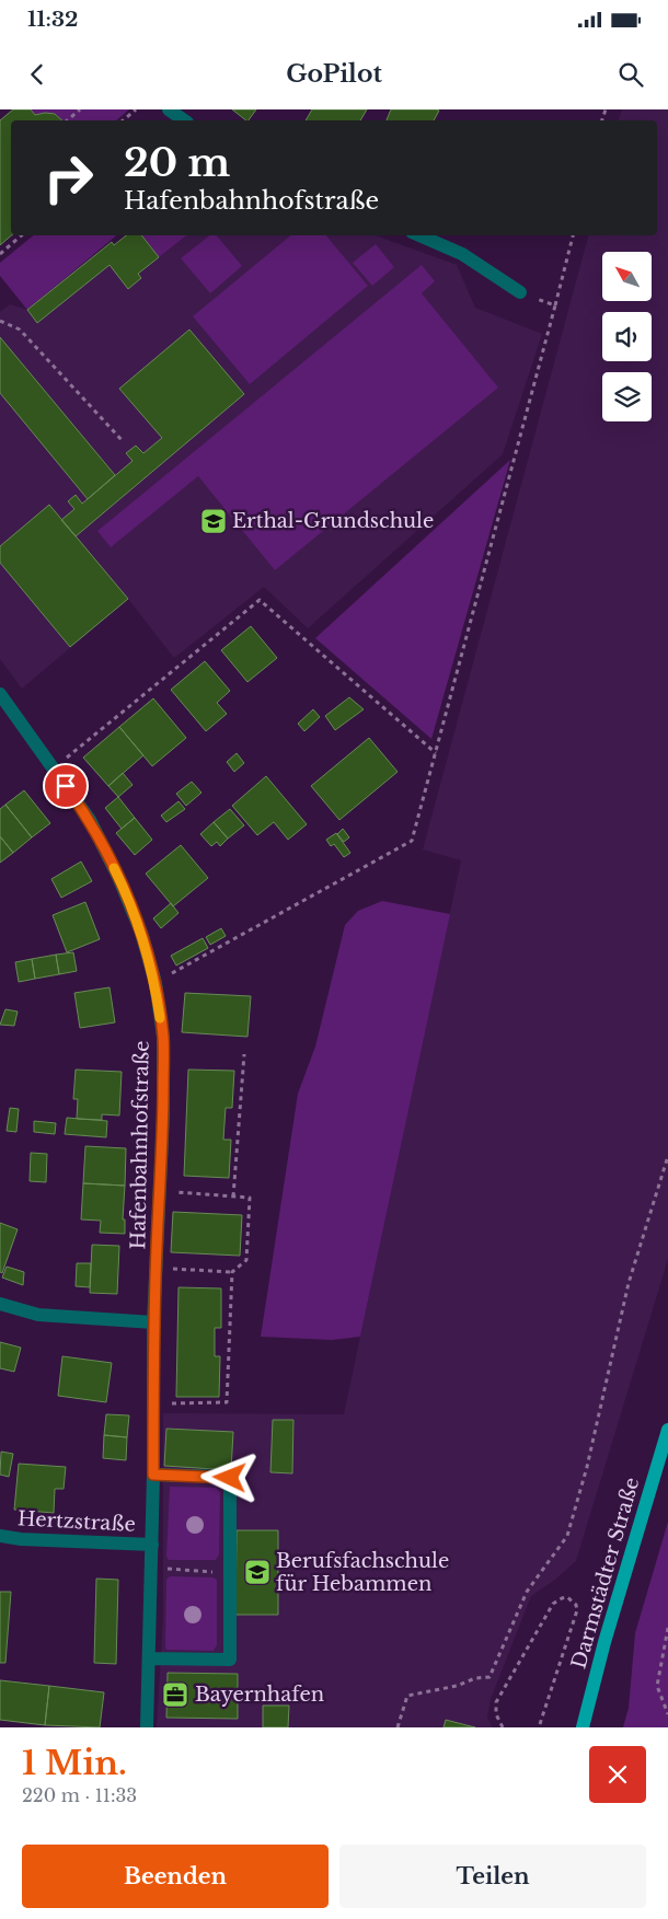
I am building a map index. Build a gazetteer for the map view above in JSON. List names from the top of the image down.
{
  "streets": {
    "main road": ["Darmstädter Straße"],
    "street": ["Hafenbahnhofstraße", "Hertzstraße"]
  },
  "crossings": [
    ["Hafenbahnhofstraße", "Hertzstraße"]
  ],
  "places": {
    "school or university": ["Erthal-Grundschule", "Berufsfachschule für Hebammen"],
    "office": ["Bayernhafen"]
  },
  "north": "top left",
  "page": {
    "status": "11:32",
    "header": "GoPilot",
    "turn": ["20 m", "Hafenbahnhofstraße"],
    "heading": ["1 Min.", "220 m · 11:33"],
    "buttons": ["Beenden", "Teilen"]
  }
}
